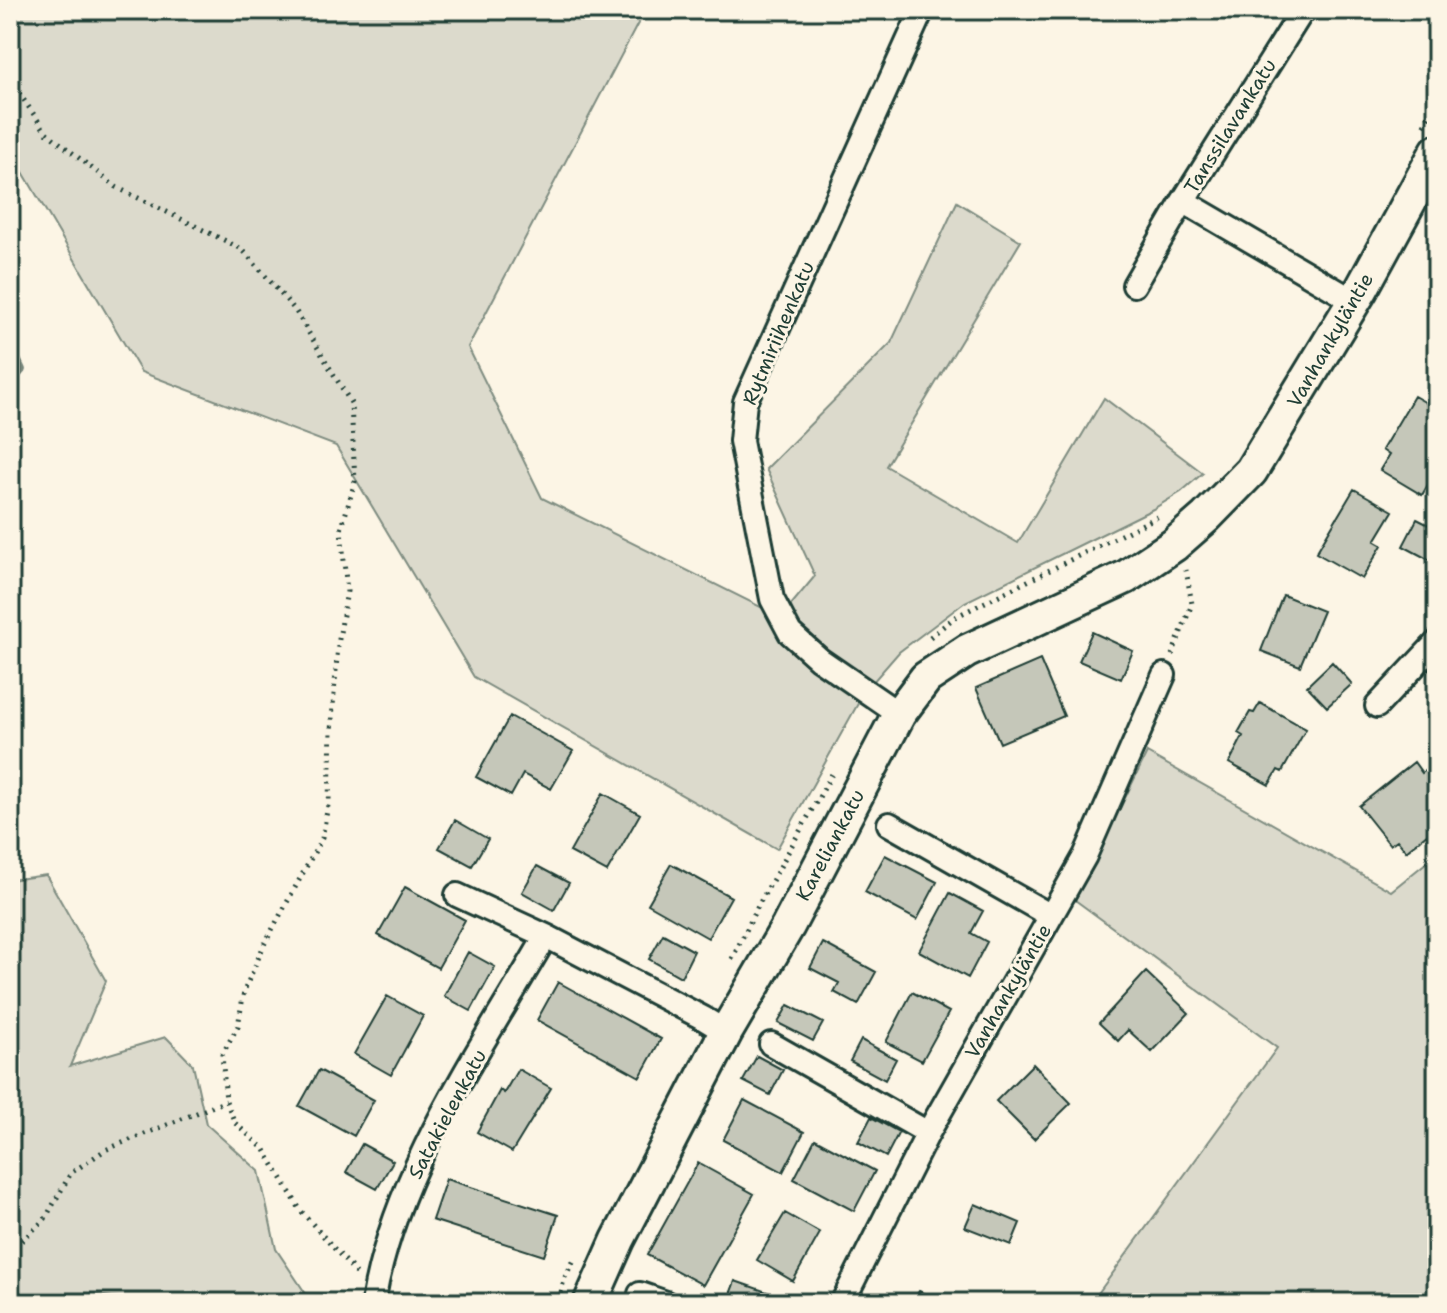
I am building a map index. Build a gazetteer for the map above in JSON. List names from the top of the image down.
{
  "streets": {
    "street": [
      "Tanssilavankatu",
      "Rytmiriihenkatu",
      "Vanhankyläntie",
      "Kareliankatu",
      "Satakielenkatu"
    ]
  },
  "crossings": [
    ["Tanssilavankatu", "Vanhankyläntie"],
    ["Rytmiriihenkatu", "Kareliankatu"],
    ["Vanhankyläntie", "Kareliankatu"]
  ]
}
